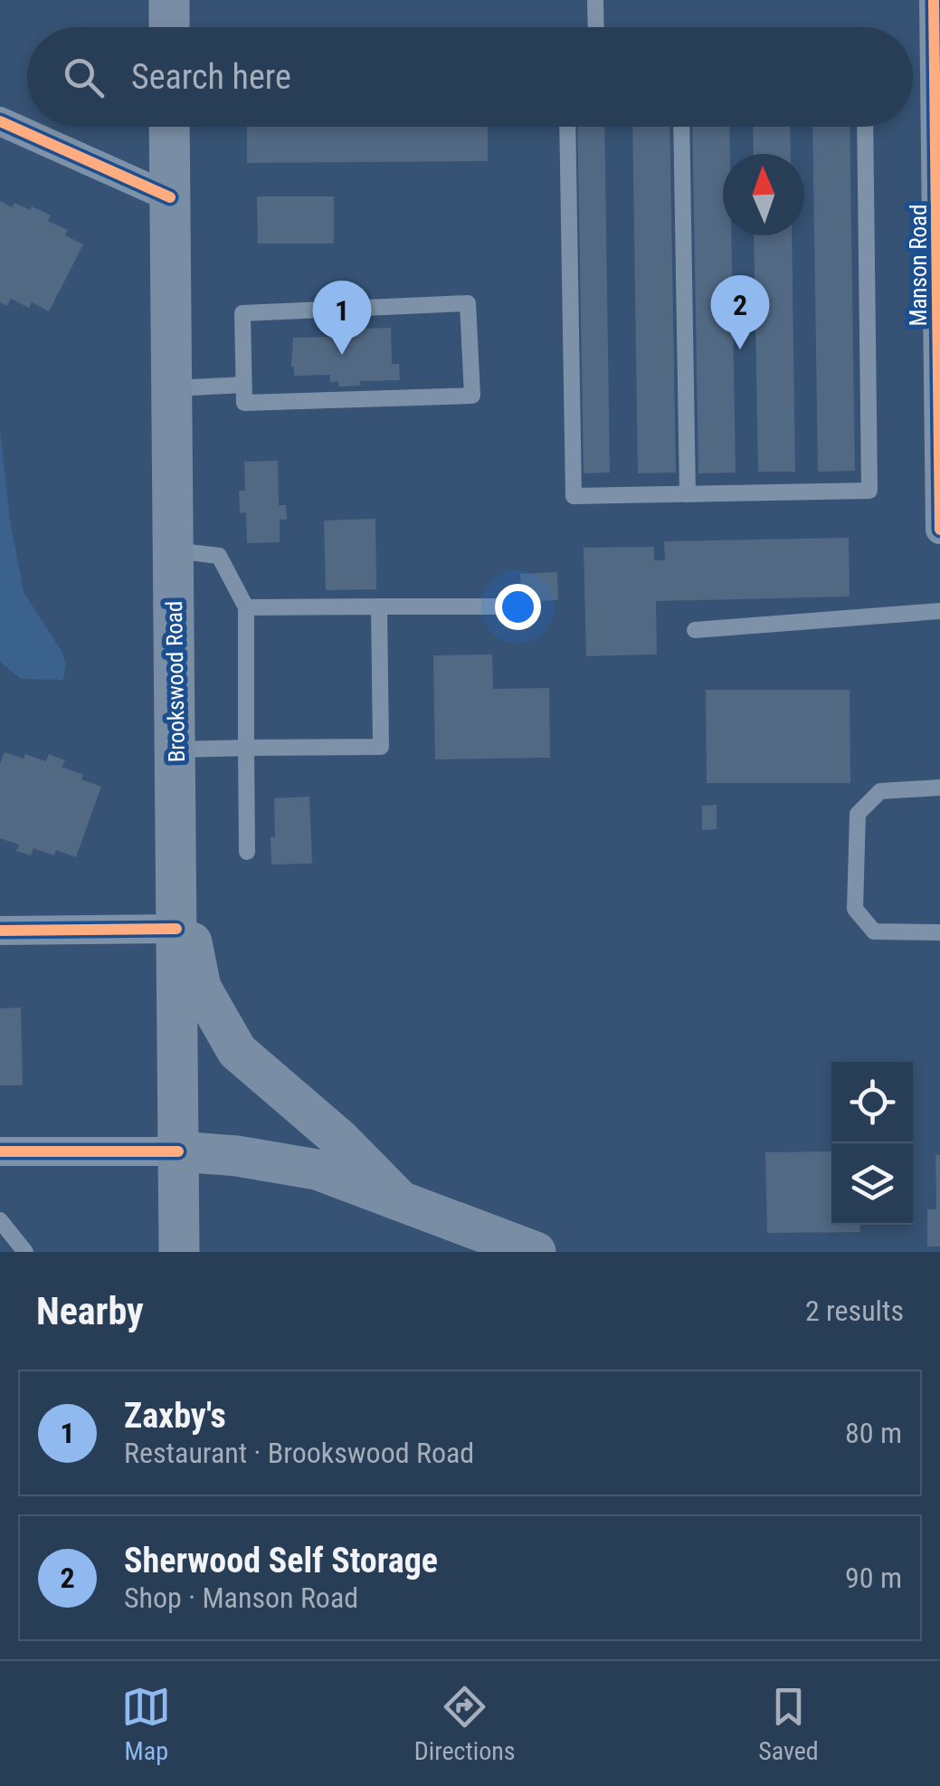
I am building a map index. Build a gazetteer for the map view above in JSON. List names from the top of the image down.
{
  "streets": {
    "main road": ["Brookswood Road"],
    "street": ["Manson Road"]
  },
  "north": "top",
  "page": {
    "search": "Search here",
    "pins": ["2", "1"],
    "heading": ["Nearby", "2 results"],
    "list": [
      {
        "mark": "1",
        "name": "Zaxby's",
        "note": "Restaurant · Brookswood Road",
        "value": "80 m"
      },
      {
        "mark": "2",
        "name": "Sherwood Self Storage",
        "note": "Shop · Manson Road",
        "value": "90 m"
      }
    ],
    "nav": ["Map", "Directions", "Saved"]
  }
}
